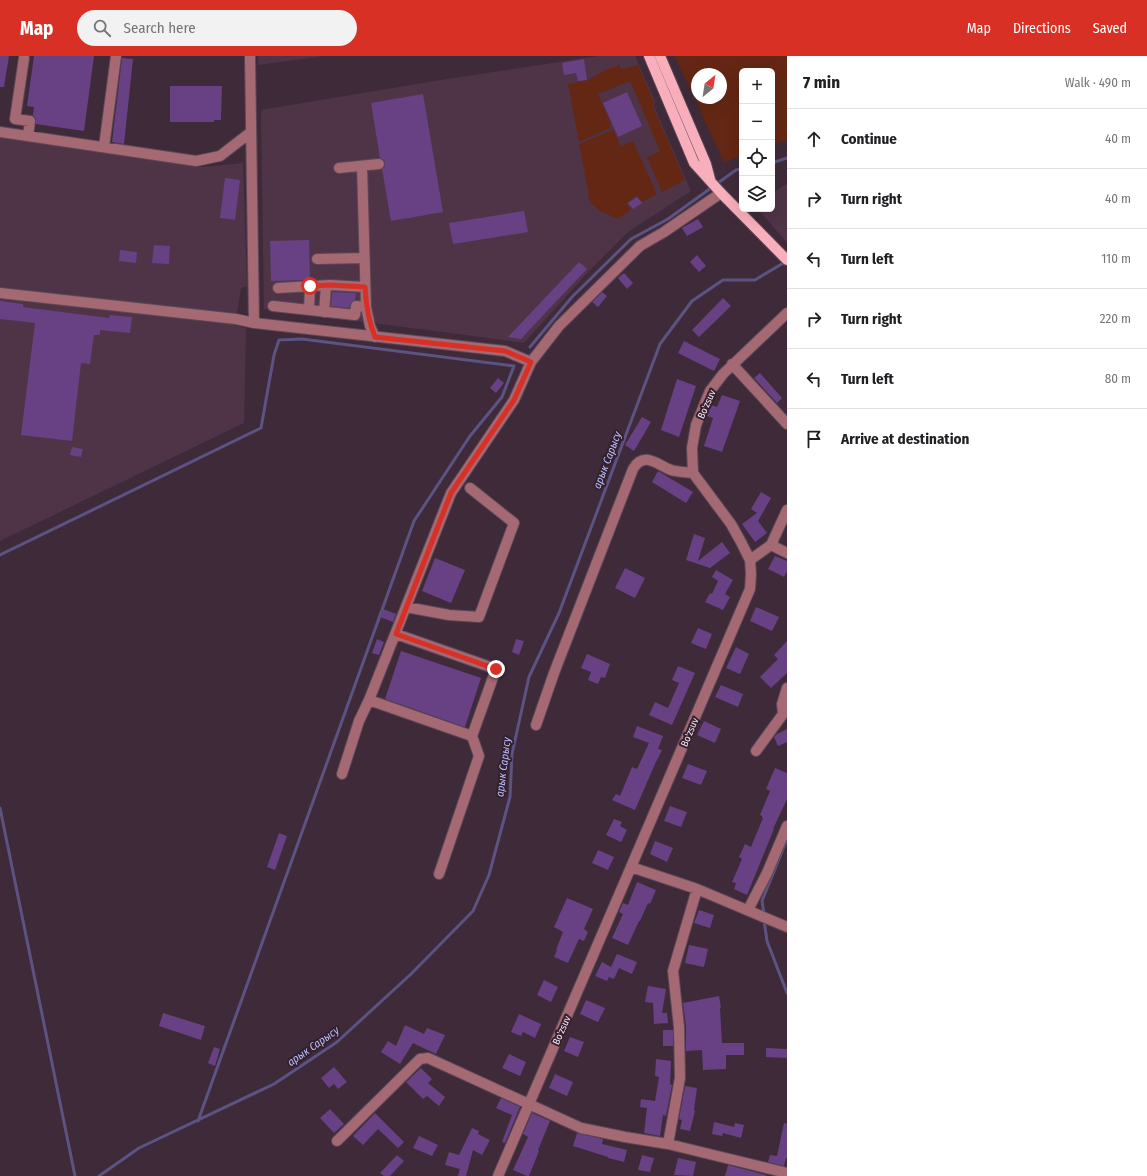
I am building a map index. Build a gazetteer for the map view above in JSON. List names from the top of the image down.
{
  "streets": {
    "street": ["Bo'zsuv"]
  },
  "water": ["арык Сарысу"],
  "north": "top right",
  "page": {
    "header": "Map",
    "search": "Search here",
    "nav": ["Map", "Directions", "Saved"],
    "heading": ["7 min", "Walk · 490 m"],
    "map_buttons": ["+", "−"],
    "list": [
      ["Continue", "40 m"],
      ["Turn right", "40 m"],
      ["Turn left", "110 m"],
      ["Turn right", "220 m"],
      ["Turn left", "80 m"],
      "Arrive at destination"
    ]
  }
}
